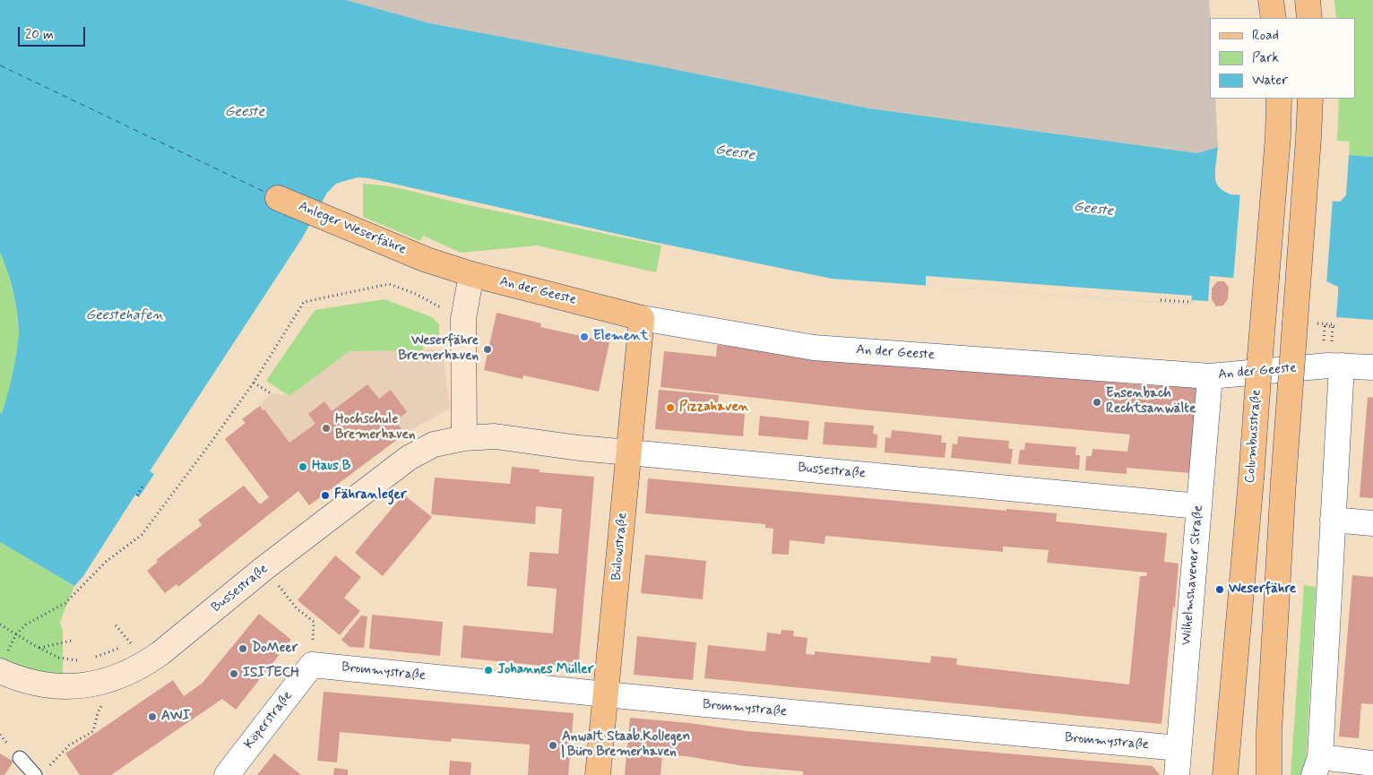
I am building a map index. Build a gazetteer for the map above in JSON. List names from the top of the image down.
{
  "streets": {
    "main road": [
      "Anleger Weserfähre",
      "An der Geeste",
      "Columbusstraße",
      "Bülowstraße"
    ],
    "street": [
      "Bussestraße",
      "Wilhelmshavener Straße",
      "Brommystraße",
      "Köperstraße"
    ]
  },
  "crossings": [
    ["Anleger Weserfähre", "An der Geeste"],
    ["An der Geeste", "Bülowstraße"],
    ["An der Geeste", "Wilhelmshavener Straße"],
    ["Bussestraße", "Bülowstraße"],
    ["Bussestraße", "Wilhelmshavener Straße"],
    ["Bülowstraße", "Brommystraße"],
    ["Wilhelmshavener Straße", "Brommystraße"],
    ["Brommystraße", "Köperstraße"]
  ],
  "water": ["Geeste", "Geestehafen"],
  "places": [
    "Element",
    "Weserfähre Bremerhaven",
    "Ensenbach Rechtsanwälte",
    "Pizzahaven",
    "Hochschule Bremerhaven",
    "Haus B",
    "Fähranleger",
    "Weserfähre",
    "DoMeer",
    "Johannes Müller",
    "ISITECH",
    "AWI",
    "Anwalt Staab.Kollegen | Büro Bremerhaven"
  ],
  "legend": ["Road", "Park", "Water"],
  "scale_bar": "20 m"
}
